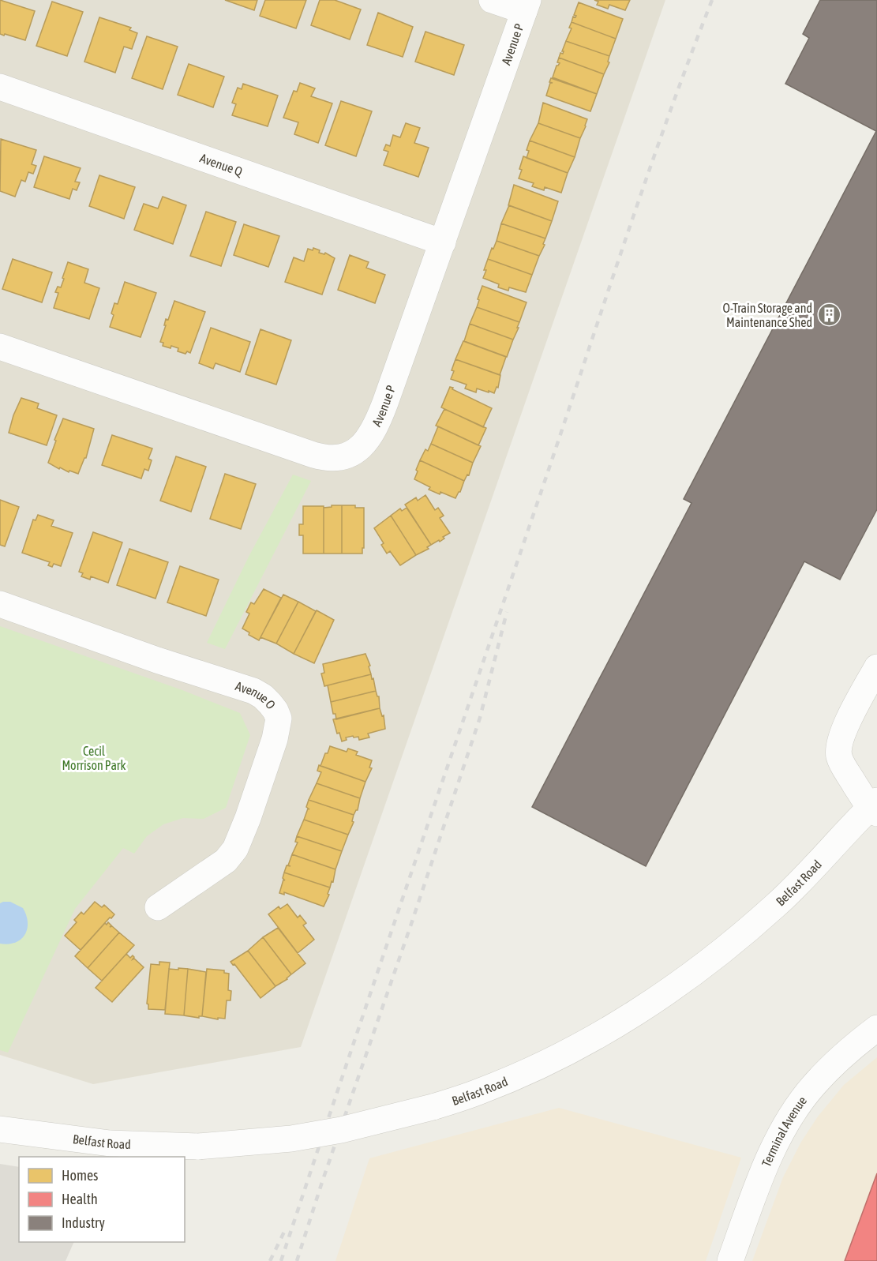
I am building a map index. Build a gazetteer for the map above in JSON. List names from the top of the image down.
{
  "streets": {
    "street": [
      "Avenue P",
      "Avenue Q",
      "Avenue O",
      "Belfast Road",
      "Terminal Avenue"
    ]
  },
  "crossings": [
    ["Avenue P", "Avenue Q"]
  ],
  "parks": ["Cecil Morrison Park"],
  "places": {
    "building": ["O-Train Storage and Maintenance Shed"]
  },
  "legend": ["Homes", "Health", "Industry"]
}
